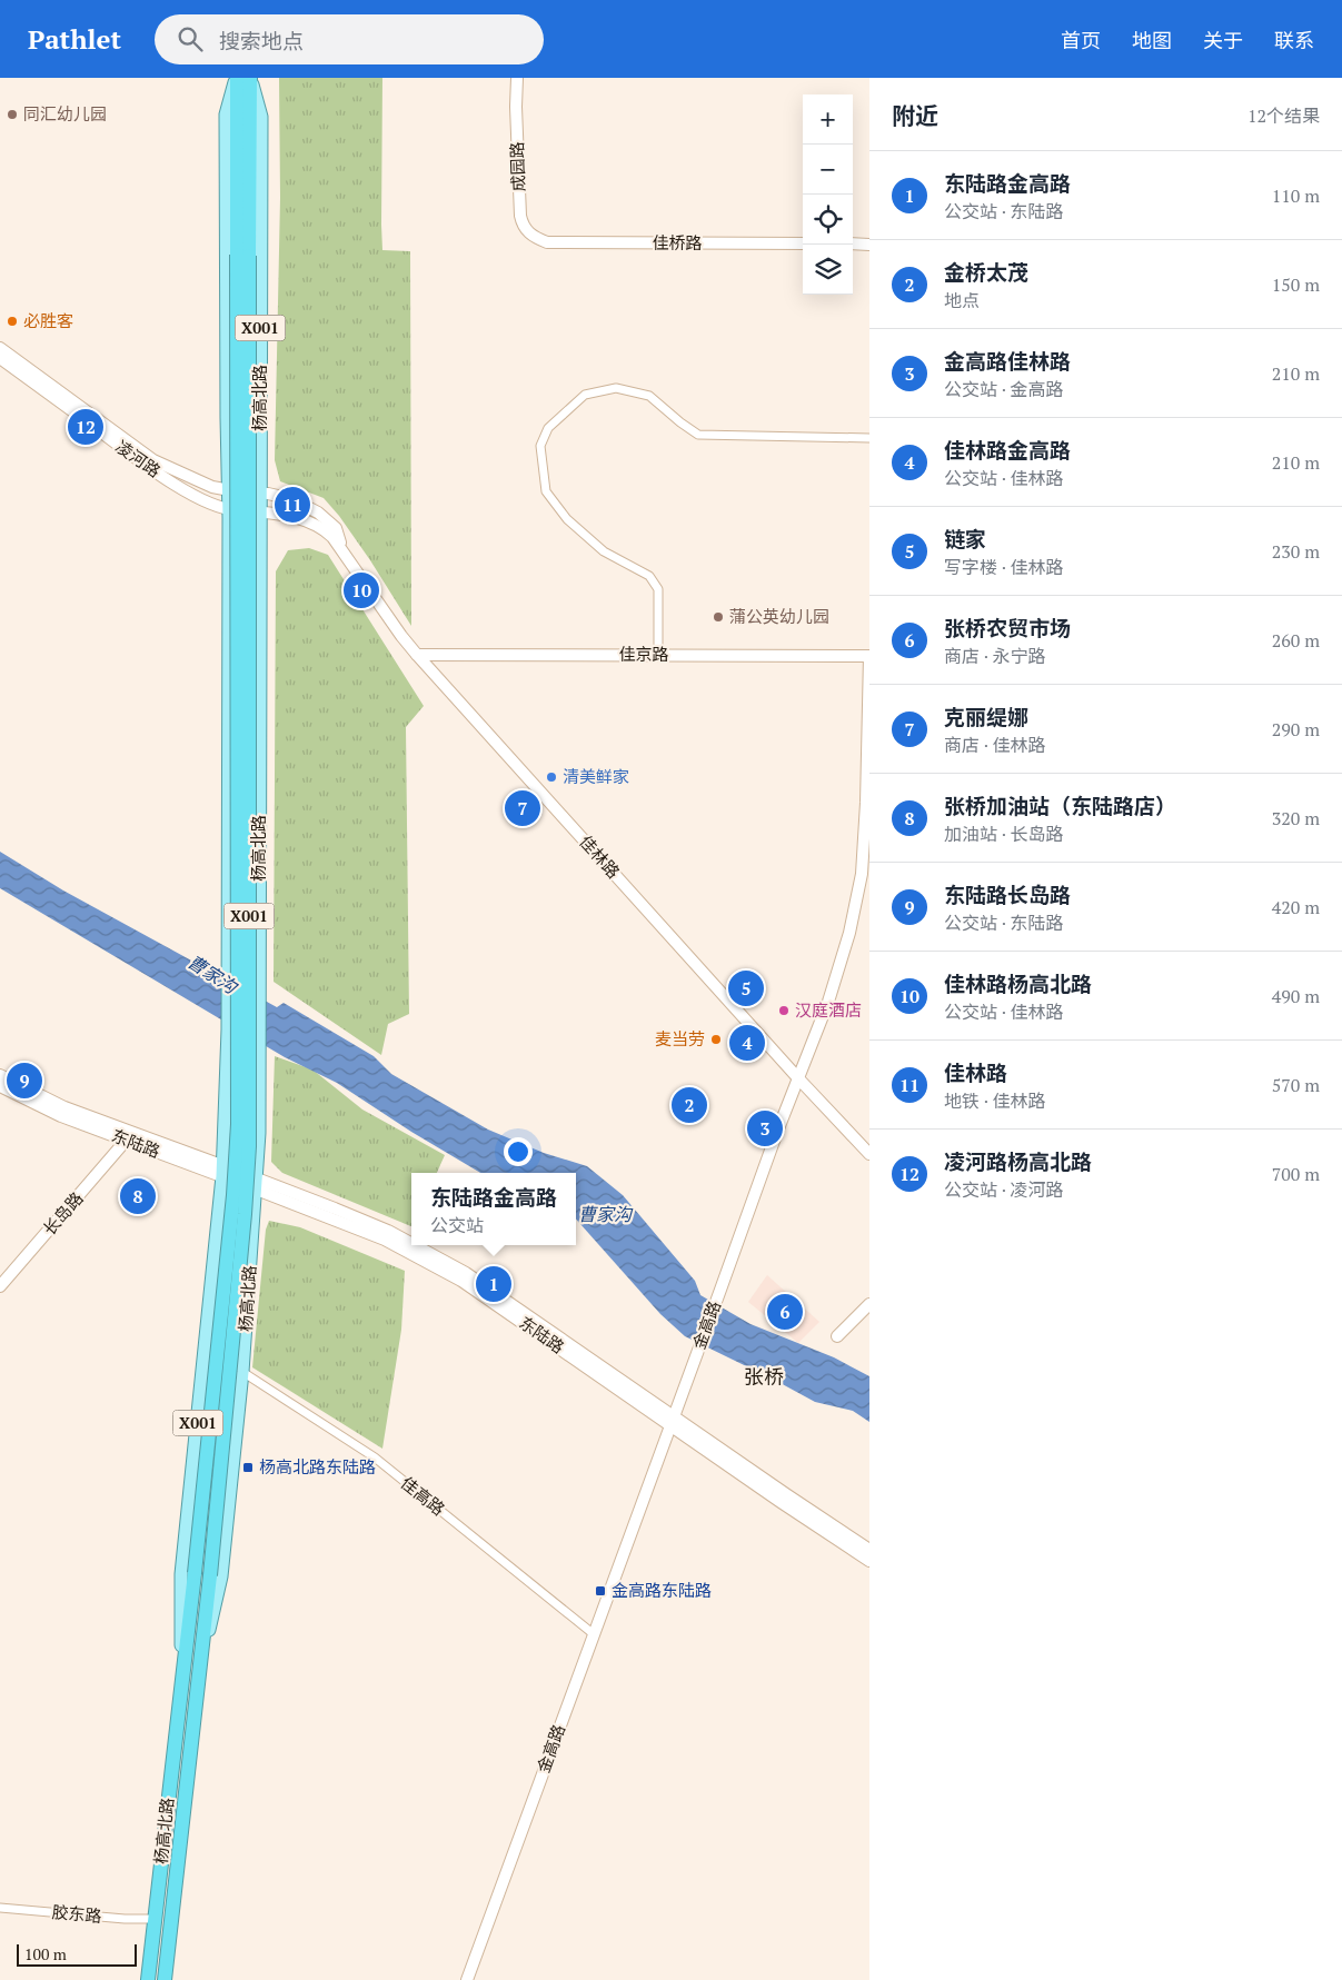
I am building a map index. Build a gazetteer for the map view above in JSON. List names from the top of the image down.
{
  "streets": {
    "highway": ["X001", "杨高北路"],
    "street": [
      "成园路",
      "佳桥路",
      "凌河路",
      "佳京路",
      "佳林路",
      "东陆路",
      "长岛路",
      "金高路",
      "佳高路",
      "胶东路"
    ]
  },
  "crossings": [
    ["成园路", "佳桥路"],
    ["杨高北路", "凌河路"],
    ["杨高北路", "佳林路"],
    ["杨高北路", "东陆路"],
    ["杨高北路", "佳高路"],
    ["杨高北路", "胶东路"],
    ["凌河路", "佳林路"],
    ["佳京路", "佳林路"],
    ["佳京路", "金高路"],
    ["佳林路", "金高路"],
    ["东陆路", "长岛路"],
    ["东陆路", "金高路"],
    ["金高路", "佳高路"]
  ],
  "districts": ["张桥"],
  "water": ["曹家沟"],
  "places": {
    "other": [
      "同汇幼儿园",
      "必胜客",
      "蒲公英幼儿园",
      "清美鲜家",
      "汉庭酒店",
      "麦当劳"
    ],
    "transit": ["杨高北路东陆路", "金高路东陆路"]
  },
  "scale_bar": "100 m",
  "page": {
    "header": "Pathlet",
    "search": "搜索地点",
    "nav": [
      "首页",
      "地图",
      "关于",
      "联系"
    ],
    "heading": ["附近", "12个结果"],
    "map_buttons": ["+", "−"],
    "list": [
      {
        "mark": "1",
        "name": "东陆路金高路",
        "note": "公交站 · 东陆路",
        "value": "110 m"
      },
      {
        "mark": "2",
        "name": "金桥太茂",
        "note": "地点",
        "value": "150 m"
      },
      {
        "mark": "3",
        "name": "金高路佳林路",
        "note": "公交站 · 金高路",
        "value": "210 m"
      },
      {
        "mark": "4",
        "name": "佳林路金高路",
        "note": "公交站 · 佳林路",
        "value": "210 m"
      },
      {
        "mark": "5",
        "name": "链家",
        "note": "写字楼 · 佳林路",
        "value": "230 m"
      },
      {
        "mark": "6",
        "name": "张桥农贸市场",
        "note": "商店 · 永宁路",
        "value": "260 m"
      },
      {
        "mark": "7",
        "name": "克丽缇娜",
        "note": "商店 · 佳林路",
        "value": "290 m"
      },
      {
        "mark": "8",
        "name": "张桥加油站（东陆路店）",
        "note": "加油站 · 长岛路",
        "value": "320 m"
      },
      {
        "mark": "9",
        "name": "东陆路长岛路",
        "note": "公交站 · 东陆路",
        "value": "420 m"
      },
      {
        "mark": "10",
        "name": "佳林路杨高北路",
        "note": "公交站 · 佳林路",
        "value": "490 m"
      },
      {
        "mark": "11",
        "name": "佳林路",
        "note": "地铁 · 佳林路",
        "value": "570 m"
      },
      {
        "mark": "12",
        "name": "凌河路杨高北路",
        "note": "公交站 · 凌河路",
        "value": "700 m"
      }
    ],
    "pins": [
      "12",
      "11",
      "10",
      "7",
      "5",
      "4",
      "9",
      "2",
      "3",
      "8",
      "1",
      "6"
    ],
    "popup": ["东陆路金高路", "公交站"],
    "scale": "100 m"
  }
}
